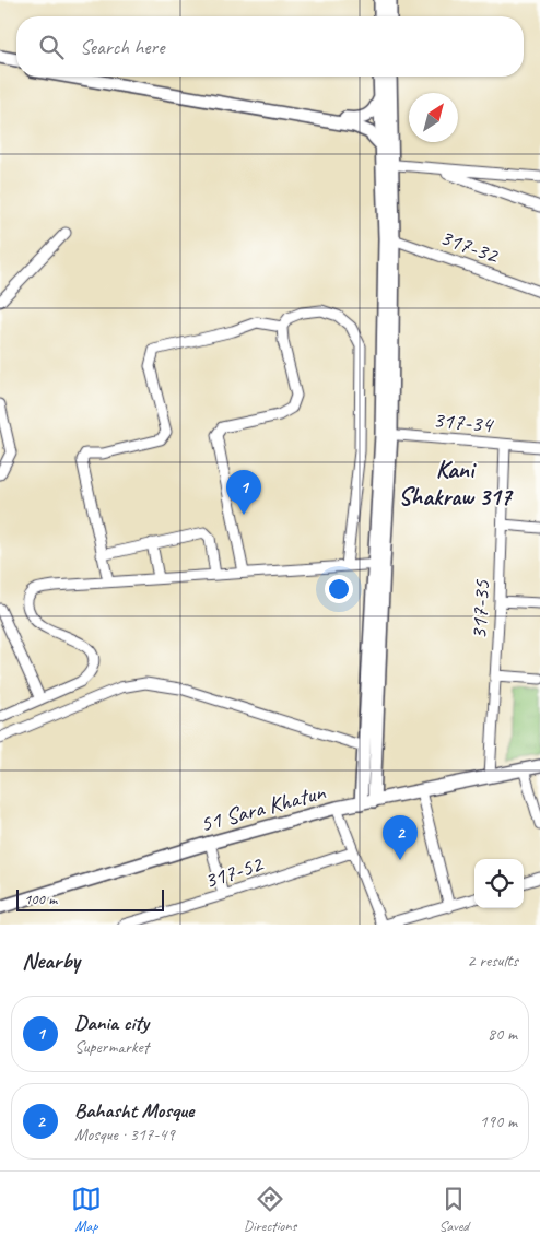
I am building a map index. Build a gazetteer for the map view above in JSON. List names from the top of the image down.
{
  "streets": {
    "street": [
      "317-32",
      "317-34",
      "317-35",
      "51 Sara Khatun",
      "317-52"
    ]
  },
  "crossings": [
    ["317-34", "317-35"],
    ["317-35", "51 Sara Khatun"]
  ],
  "districts": ["Kani Shakraw 317"],
  "scale_bar": "100 m",
  "north": "top right",
  "page": {
    "search": "Search here",
    "pins": ["1", "2"],
    "scale": "100 m",
    "heading": ["Nearby", "2 results"],
    "list": [
      {
        "mark": "1",
        "name": "Dania city",
        "note": "Supermarket",
        "value": "80 m"
      },
      {
        "mark": "2",
        "name": "Bahasht Mosque",
        "note": "Mosque · 317-49",
        "value": "190 m"
      }
    ],
    "nav": ["Map", "Directions", "Saved"]
  }
}
